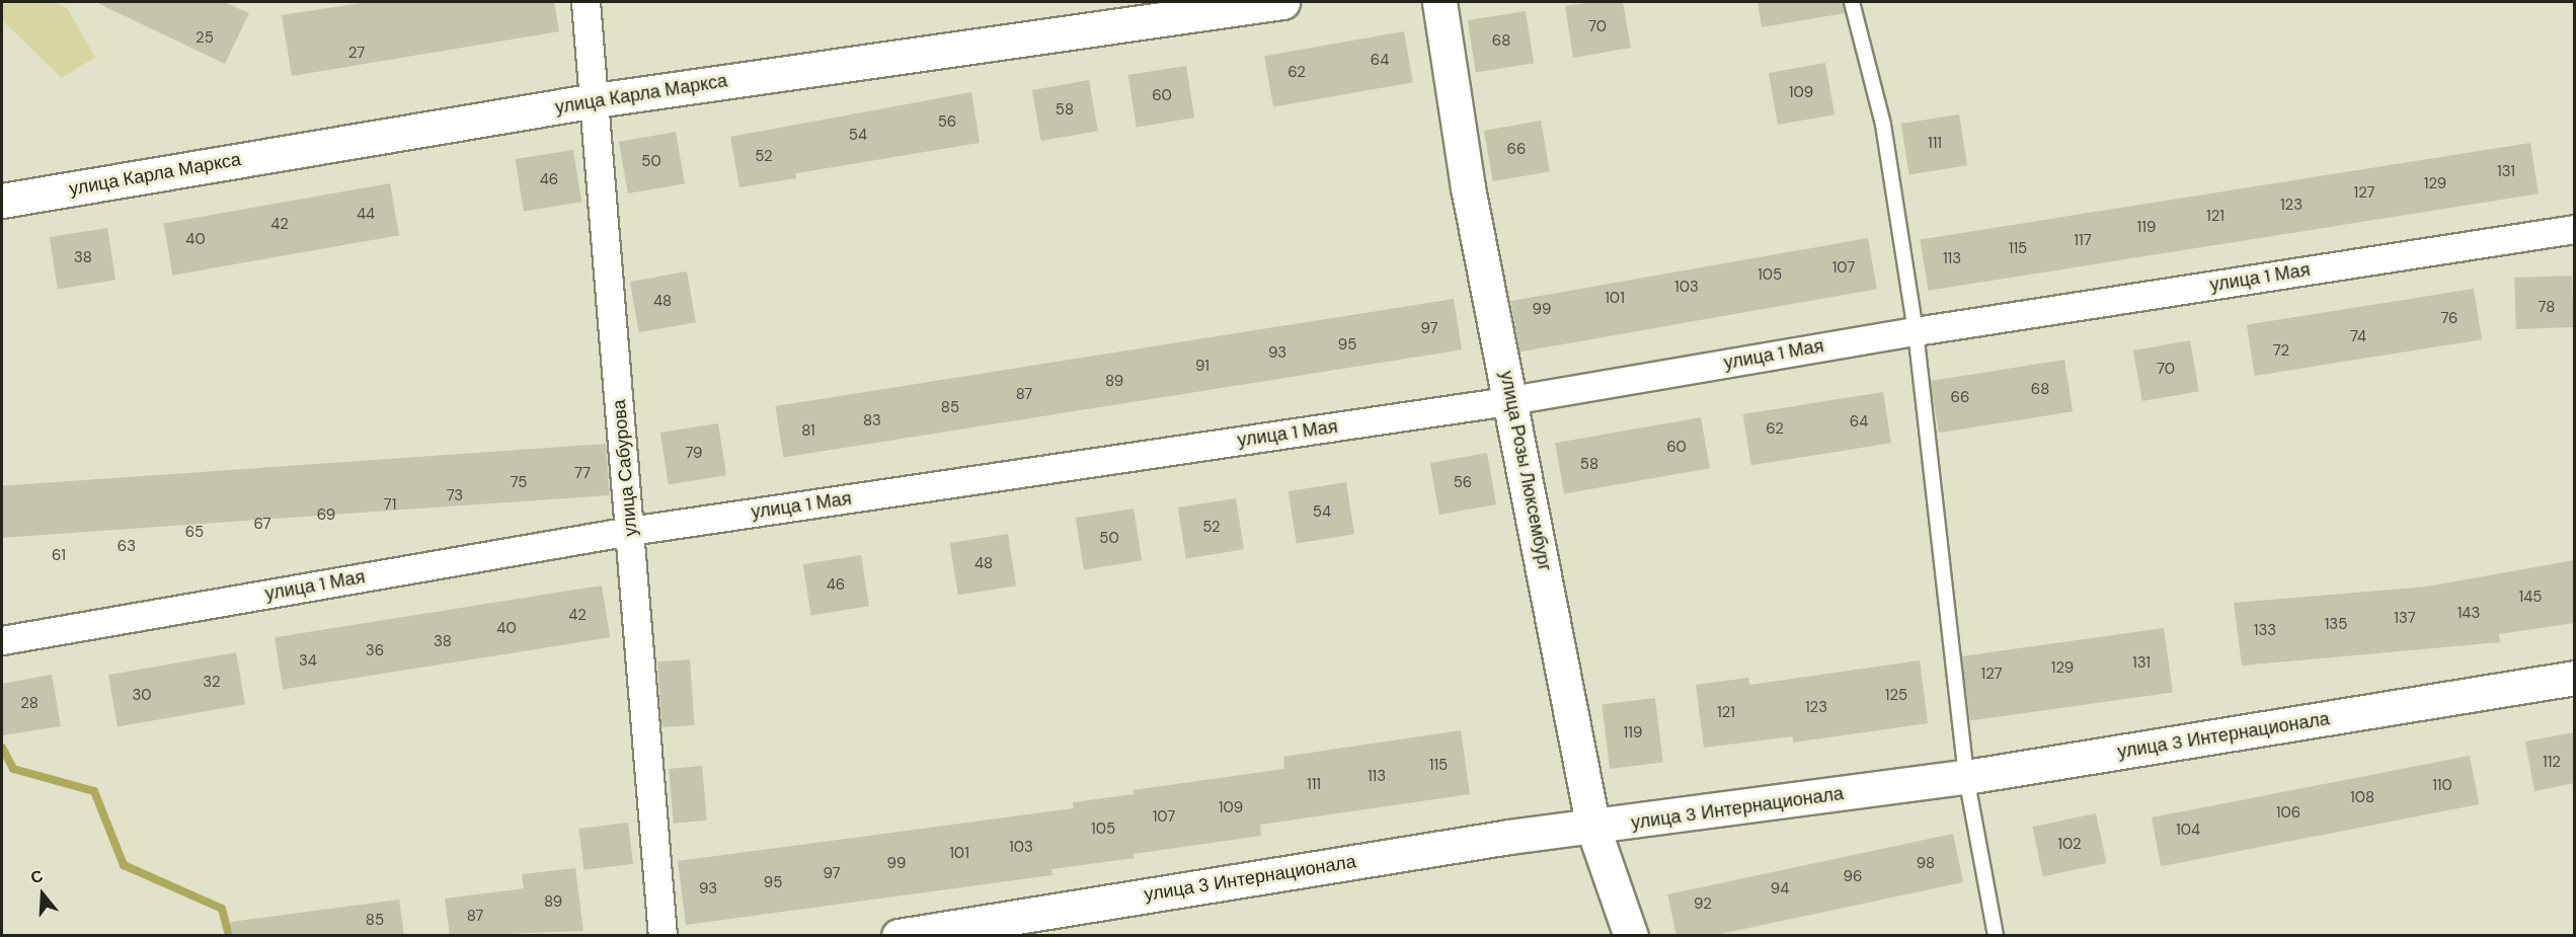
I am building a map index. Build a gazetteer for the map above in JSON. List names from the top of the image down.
{
  "streets": {
    "street": [
      "улица Карла Маркса",
      "улица 1 Мая",
      "улица Сабурова",
      "улица Розы Люксембург",
      "улица 3 Интернационала"
    ]
  },
  "crossings": [
    ["улица Карла Маркса", "улица Сабурова"],
    ["улица 1 Мая", "улица Сабурова"],
    ["улица 1 Мая", "улица Розы Люксембург"],
    ["улица Розы Люксембург", "улица 3 Интернационала"]
  ],
  "house_numbers": [
    "70",
    "25",
    "68",
    "27",
    "64",
    "62",
    "109",
    "60",
    "58",
    "56",
    "54",
    "111",
    "66",
    "52",
    "50",
    "131",
    "46",
    "129",
    "127",
    "123",
    "44",
    "121",
    "42",
    "119",
    "40",
    "117",
    "115",
    "38",
    "113",
    "107",
    "105",
    "103",
    "101",
    "48",
    "78",
    "99",
    "76",
    "97",
    "74",
    "95",
    "72",
    "93",
    "91",
    "70",
    "89",
    "68",
    "87",
    "66",
    "85",
    "83",
    "64",
    "62",
    "81",
    "60",
    "79",
    "58",
    "77",
    "75",
    "56",
    "73",
    "71",
    "54",
    "69",
    "67",
    "52",
    "65",
    "50",
    "63",
    "61",
    "48",
    "46",
    "145",
    "143",
    "42",
    "137",
    "135",
    "40",
    "133",
    "38",
    "36",
    "34",
    "131",
    "129",
    "127",
    "32",
    "30",
    "125",
    "28",
    "123",
    "121",
    "119",
    "112",
    "115",
    "113",
    "111",
    "110",
    "108",
    "109",
    "106",
    "107",
    "105",
    "104",
    "102",
    "103",
    "101",
    "99",
    "98",
    "97",
    "96",
    "95",
    "93",
    "94",
    "89",
    "92",
    "87",
    "85"
  ],
  "north": "top"
}
